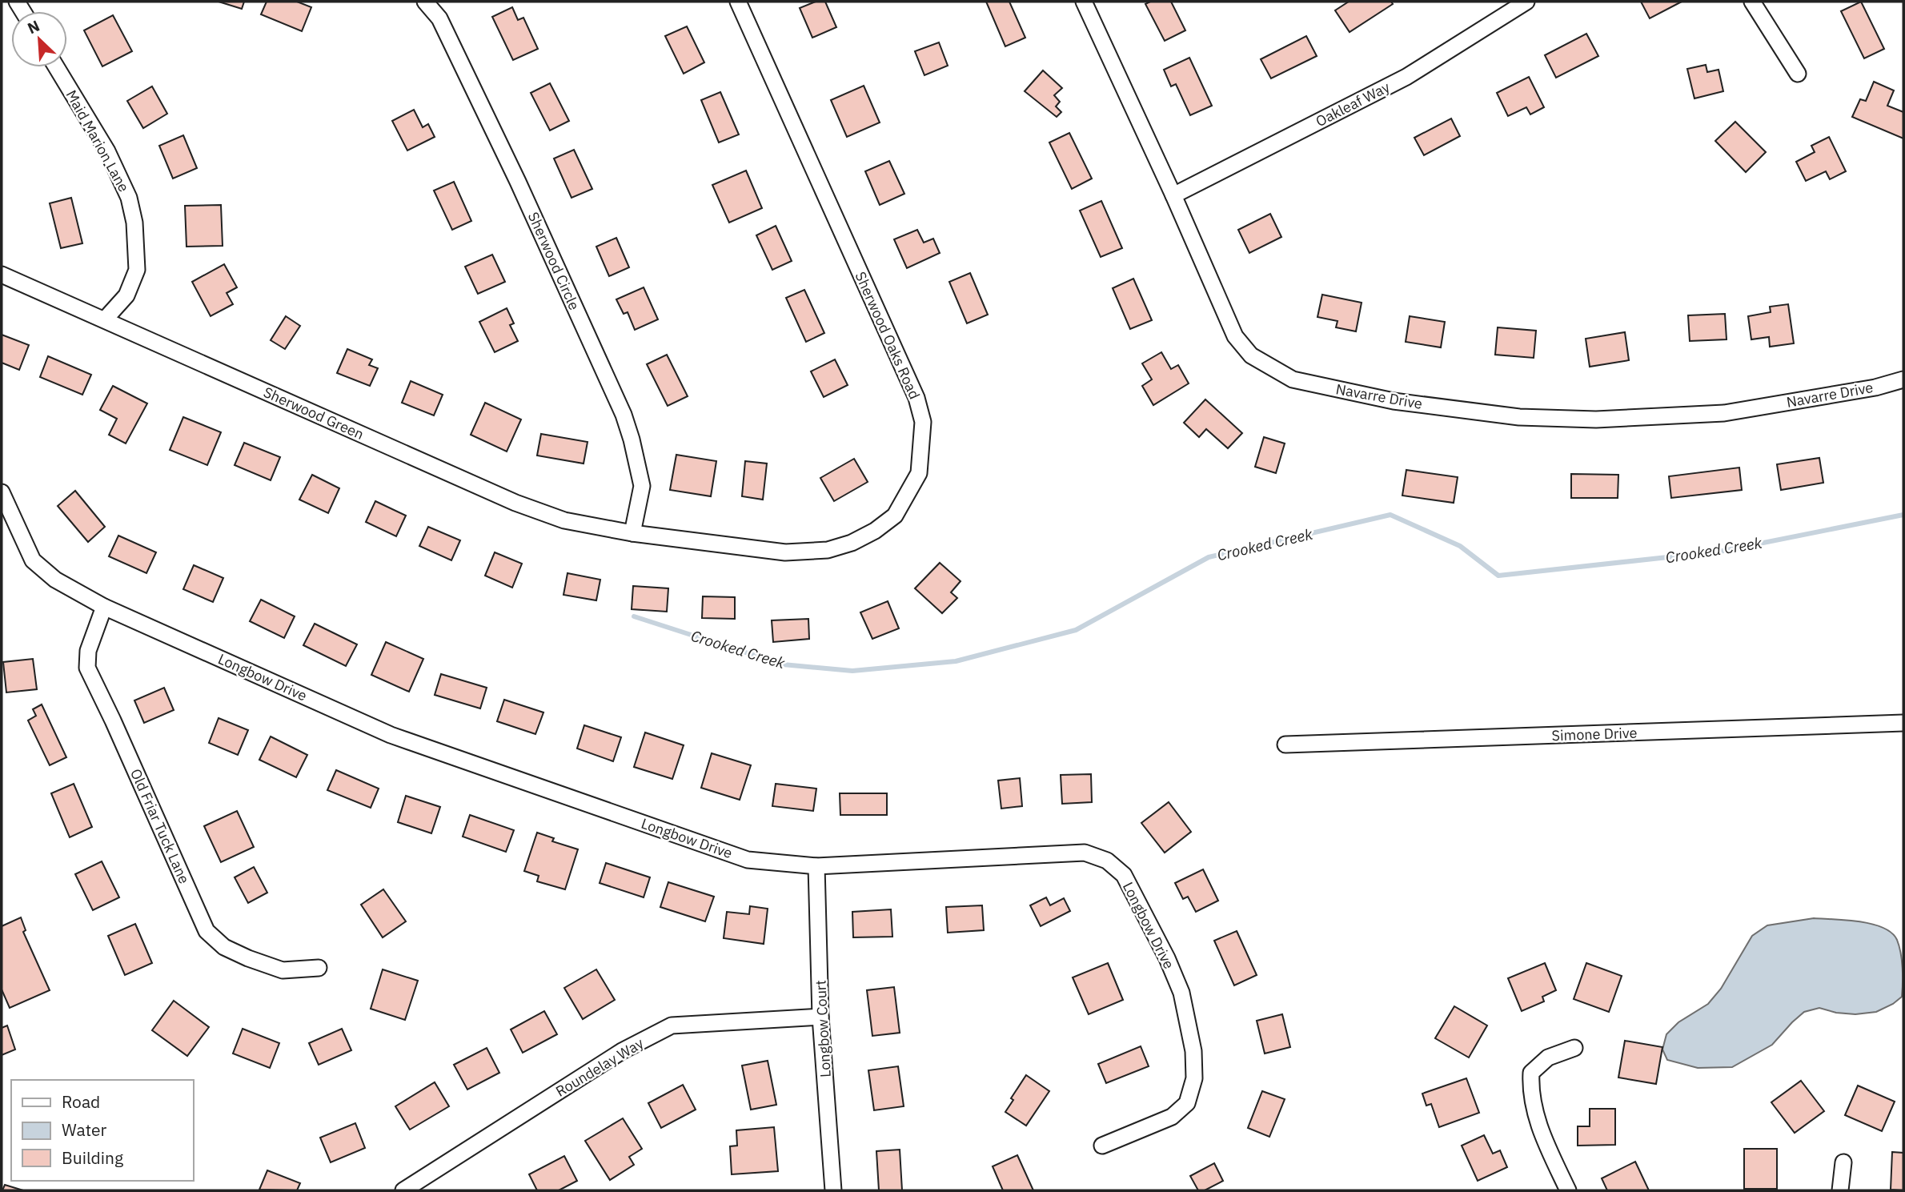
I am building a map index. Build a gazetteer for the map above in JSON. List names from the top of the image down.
{
  "streets": {
    "street": [
      "Oakleaf Way",
      "Maid Marion Lane",
      "Sherwood Circle",
      "Sherwood Oaks Road",
      "Navarre Drive",
      "Sherwood Green",
      "Longbow Drive",
      "Simone Drive",
      "Old Friar Tuck Lane",
      "Longbow Court",
      "Roundelay Way"
    ]
  },
  "crossings": [
    ["Oakleaf Way", "Navarre Drive"],
    ["Maid Marion Lane", "Sherwood Green"],
    ["Sherwood Circle", "Sherwood Oaks Road"],
    ["Sherwood Circle", "Sherwood Green"],
    ["Sherwood Oaks Road", "Sherwood Green"],
    ["Longbow Drive", "Old Friar Tuck Lane"],
    ["Longbow Drive", "Longbow Court"],
    ["Longbow Court", "Roundelay Way"]
  ],
  "water": ["Crooked Creek"],
  "legend": ["Road", "Water", "Building"],
  "north": "top left"
}
